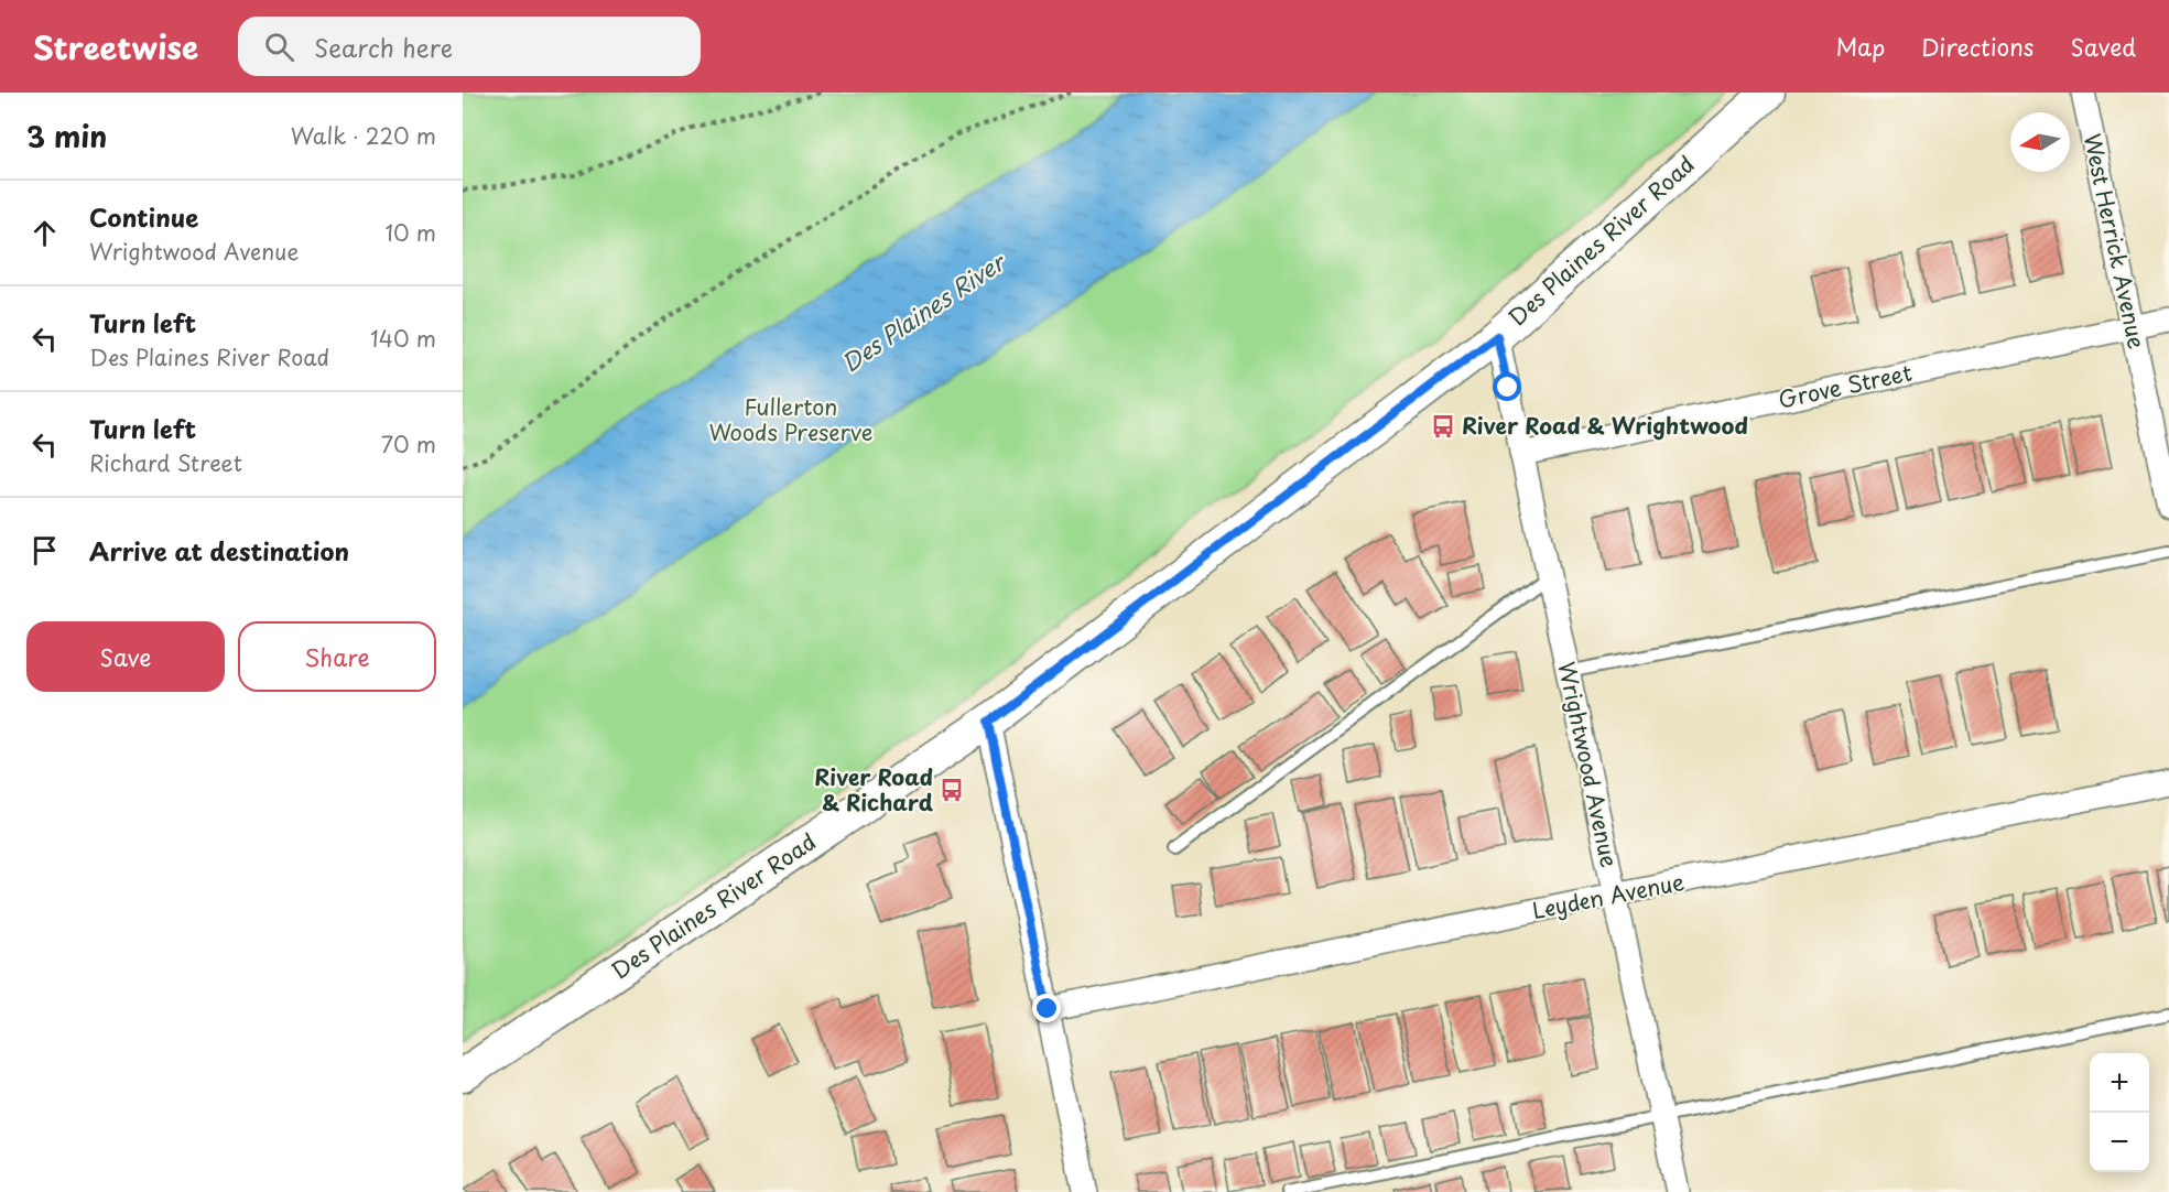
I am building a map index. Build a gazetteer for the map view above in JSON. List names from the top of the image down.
{
  "streets": {
    "main road": ["Des Plaines River Road"],
    "street": [
      "West Herrick Avenue",
      "Grove Street",
      "Wrightwood Avenue",
      "Leyden Avenue"
    ]
  },
  "crossings": [
    ["Des Plaines River Road", "Wrightwood Avenue"],
    ["West Herrick Avenue", "Grove Street"],
    ["Grove Street", "Wrightwood Avenue"],
    ["Wrightwood Avenue", "Leyden Avenue"]
  ],
  "water": ["Des Plaines River"],
  "parks": ["Fullerton Woods Preserve"],
  "places": {
    "bus stop": ["River Road & Wrightwood", "River Road & Richard"]
  },
  "north": "left",
  "page": {
    "header": "Streetwise",
    "search": "Search here",
    "nav": ["Map", "Directions", "Saved"],
    "heading": ["3 min", "Walk · 220 m"],
    "list": [
      ["Continue", "Wrightwood Avenue", "10 m"],
      ["Turn left", "Des Plaines River Road", "140 m"],
      ["Turn left", "Richard Street", "70 m"],
      "Arrive at destination"
    ],
    "buttons": ["Save", "Share"],
    "map_buttons": ["+", "−"]
  }
}
